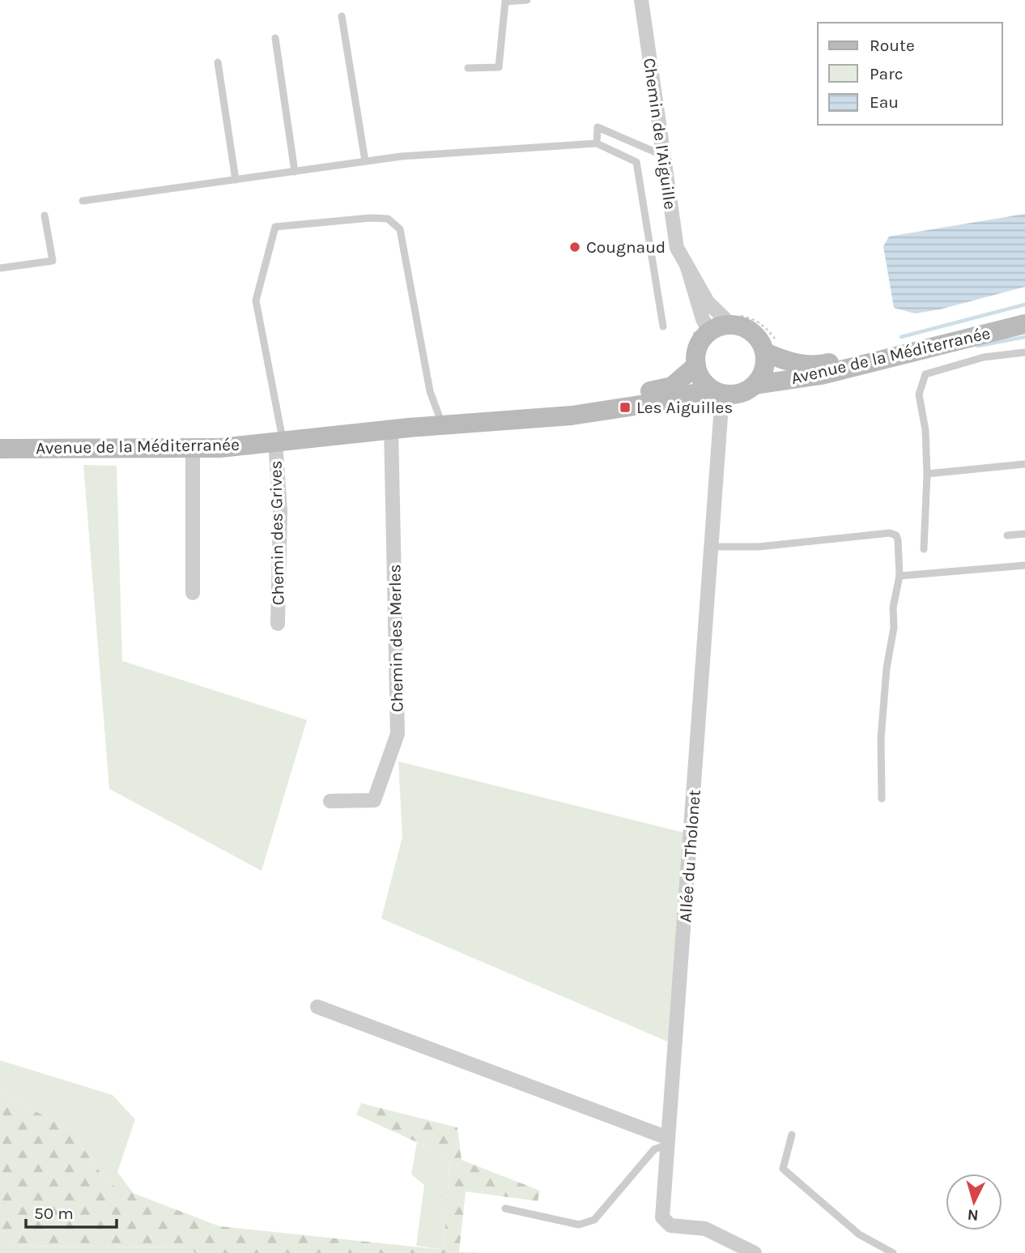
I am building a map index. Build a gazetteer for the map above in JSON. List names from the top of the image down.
{
  "streets": {
    "main road": ["Avenue de la Méditerranée"],
    "street": [
      "Chemin de l'Aiguille",
      "Chemin des Grives",
      "Chemin des Merles",
      "Allée du Tholonet"
    ]
  },
  "crossings": [
    ["Chemin de l'Aiguille", "Avenue de la Méditerranée"],
    ["Chemin de l'Aiguille", "Allée du Tholonet"],
    ["Avenue de la Méditerranée", "Chemin des Grives"],
    ["Avenue de la Méditerranée", "Chemin des Merles"],
    ["Avenue de la Méditerranée", "Allée du Tholonet"]
  ],
  "places": {
    "other": ["Cougnaud"],
    "transit": ["Les Aiguilles"]
  },
  "legend": ["Route", "Parc", "Eau"],
  "scale_bar": "50 m",
  "north": "bottom"
}
